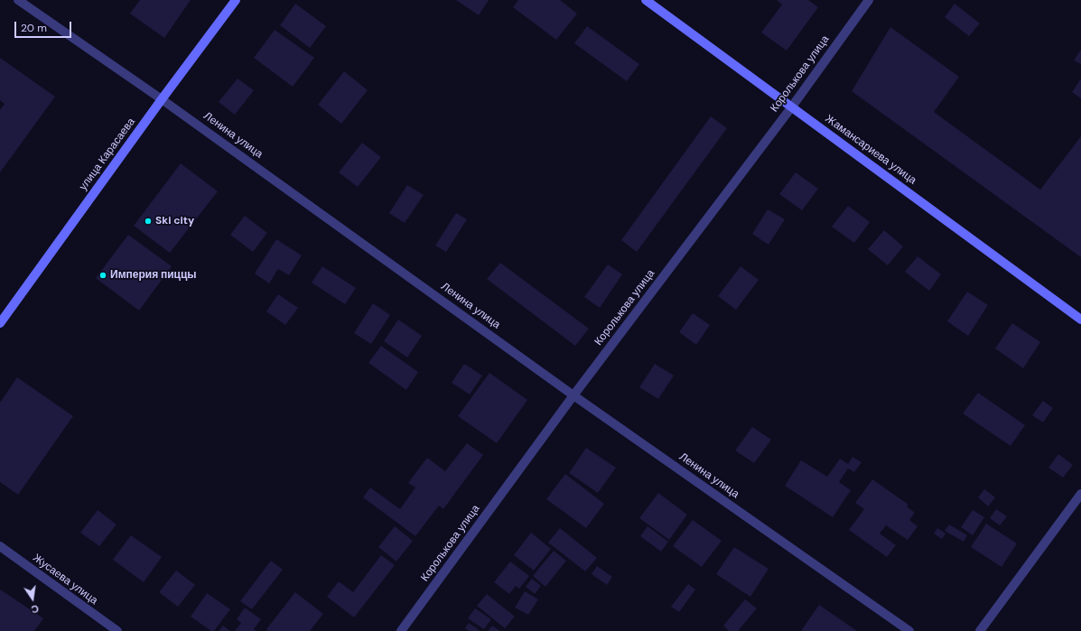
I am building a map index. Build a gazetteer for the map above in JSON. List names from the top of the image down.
{
  "streets": {
    "main road": ["Жамансариева улица", "улица Карасаева"],
    "street": ["Королькова улица", "Ленина улица", "Жусаева улица"]
  },
  "crossings": [
    ["Королькова улица", "Ленина улица"],
    ["Королькова улица", "Жамансариева улица"],
    ["Ленина улица", "улица Карасаева"]
  ],
  "places": ["Ski city", "Империя пиццы"],
  "scale_bar": "20 m",
  "north": "bottom"
}
